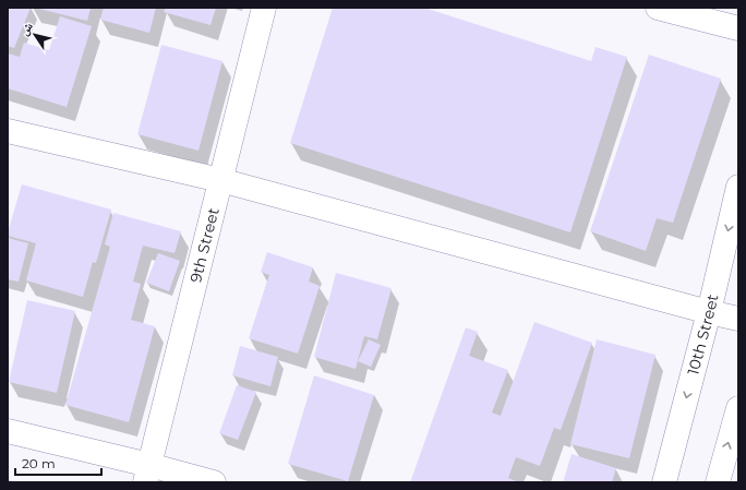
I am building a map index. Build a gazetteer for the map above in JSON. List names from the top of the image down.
{
  "streets": {
    "street": ["9th Street", "10th Street"]
  },
  "one_way": ["10th Street"],
  "scale_bar": "20 m",
  "north": "top left"
}
